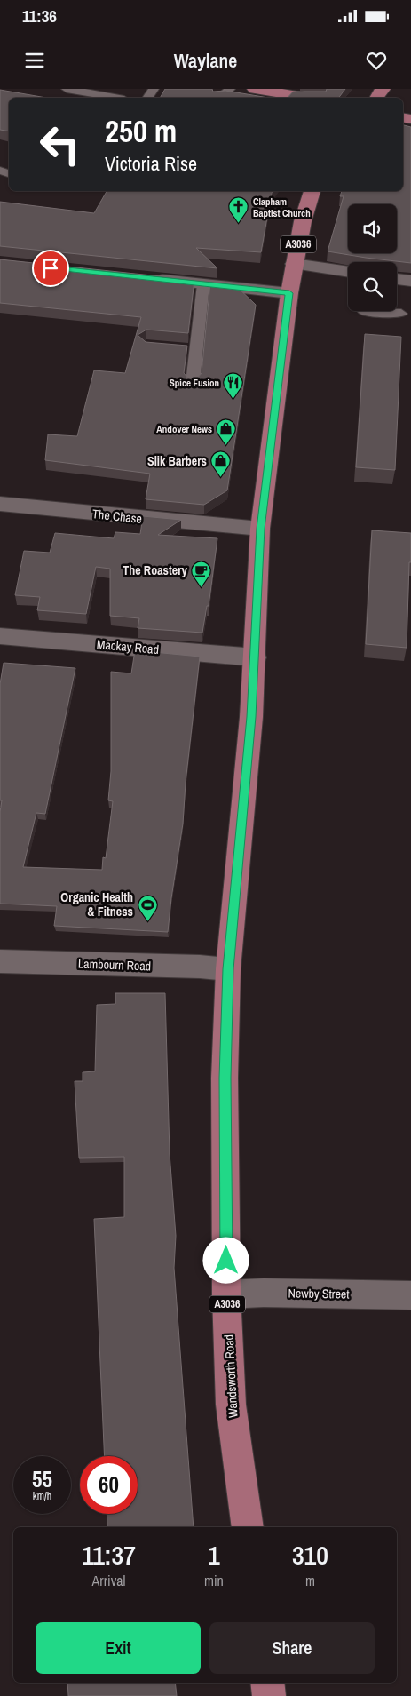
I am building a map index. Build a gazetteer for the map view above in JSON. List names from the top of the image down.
{
  "streets": {
    "main road": ["A3036", "Wandsworth Road"],
    "street": [
      "The Chase",
      "Mackay Road",
      "Lambourn Road",
      "Newby Street"
    ]
  },
  "crossings": [
    ["The Chase", "Wandsworth Road"],
    ["Mackay Road", "Wandsworth Road"],
    ["Lambourn Road", "Wandsworth Road"],
    ["Newby Street", "Wandsworth Road"]
  ],
  "places": {
    "church": ["Clapham Baptist Church"],
    "restaurant": ["Spice Fusion"],
    "shop": ["Andover News", "Slik Barbers"],
    "cafe": ["The Roastery"],
    "sports": ["Organic Health & Fitness"]
  },
  "page": {
    "status": "11:36",
    "header": "Waylane",
    "turn": ["250 m", "Victoria Rise"],
    "speed": "55 km/h",
    "limit": "60",
    "eta": [
      "11:37",
      "Arrival",
      "1",
      "min",
      "310",
      "m"
    ],
    "buttons": ["Exit", "Share"]
  }
}
